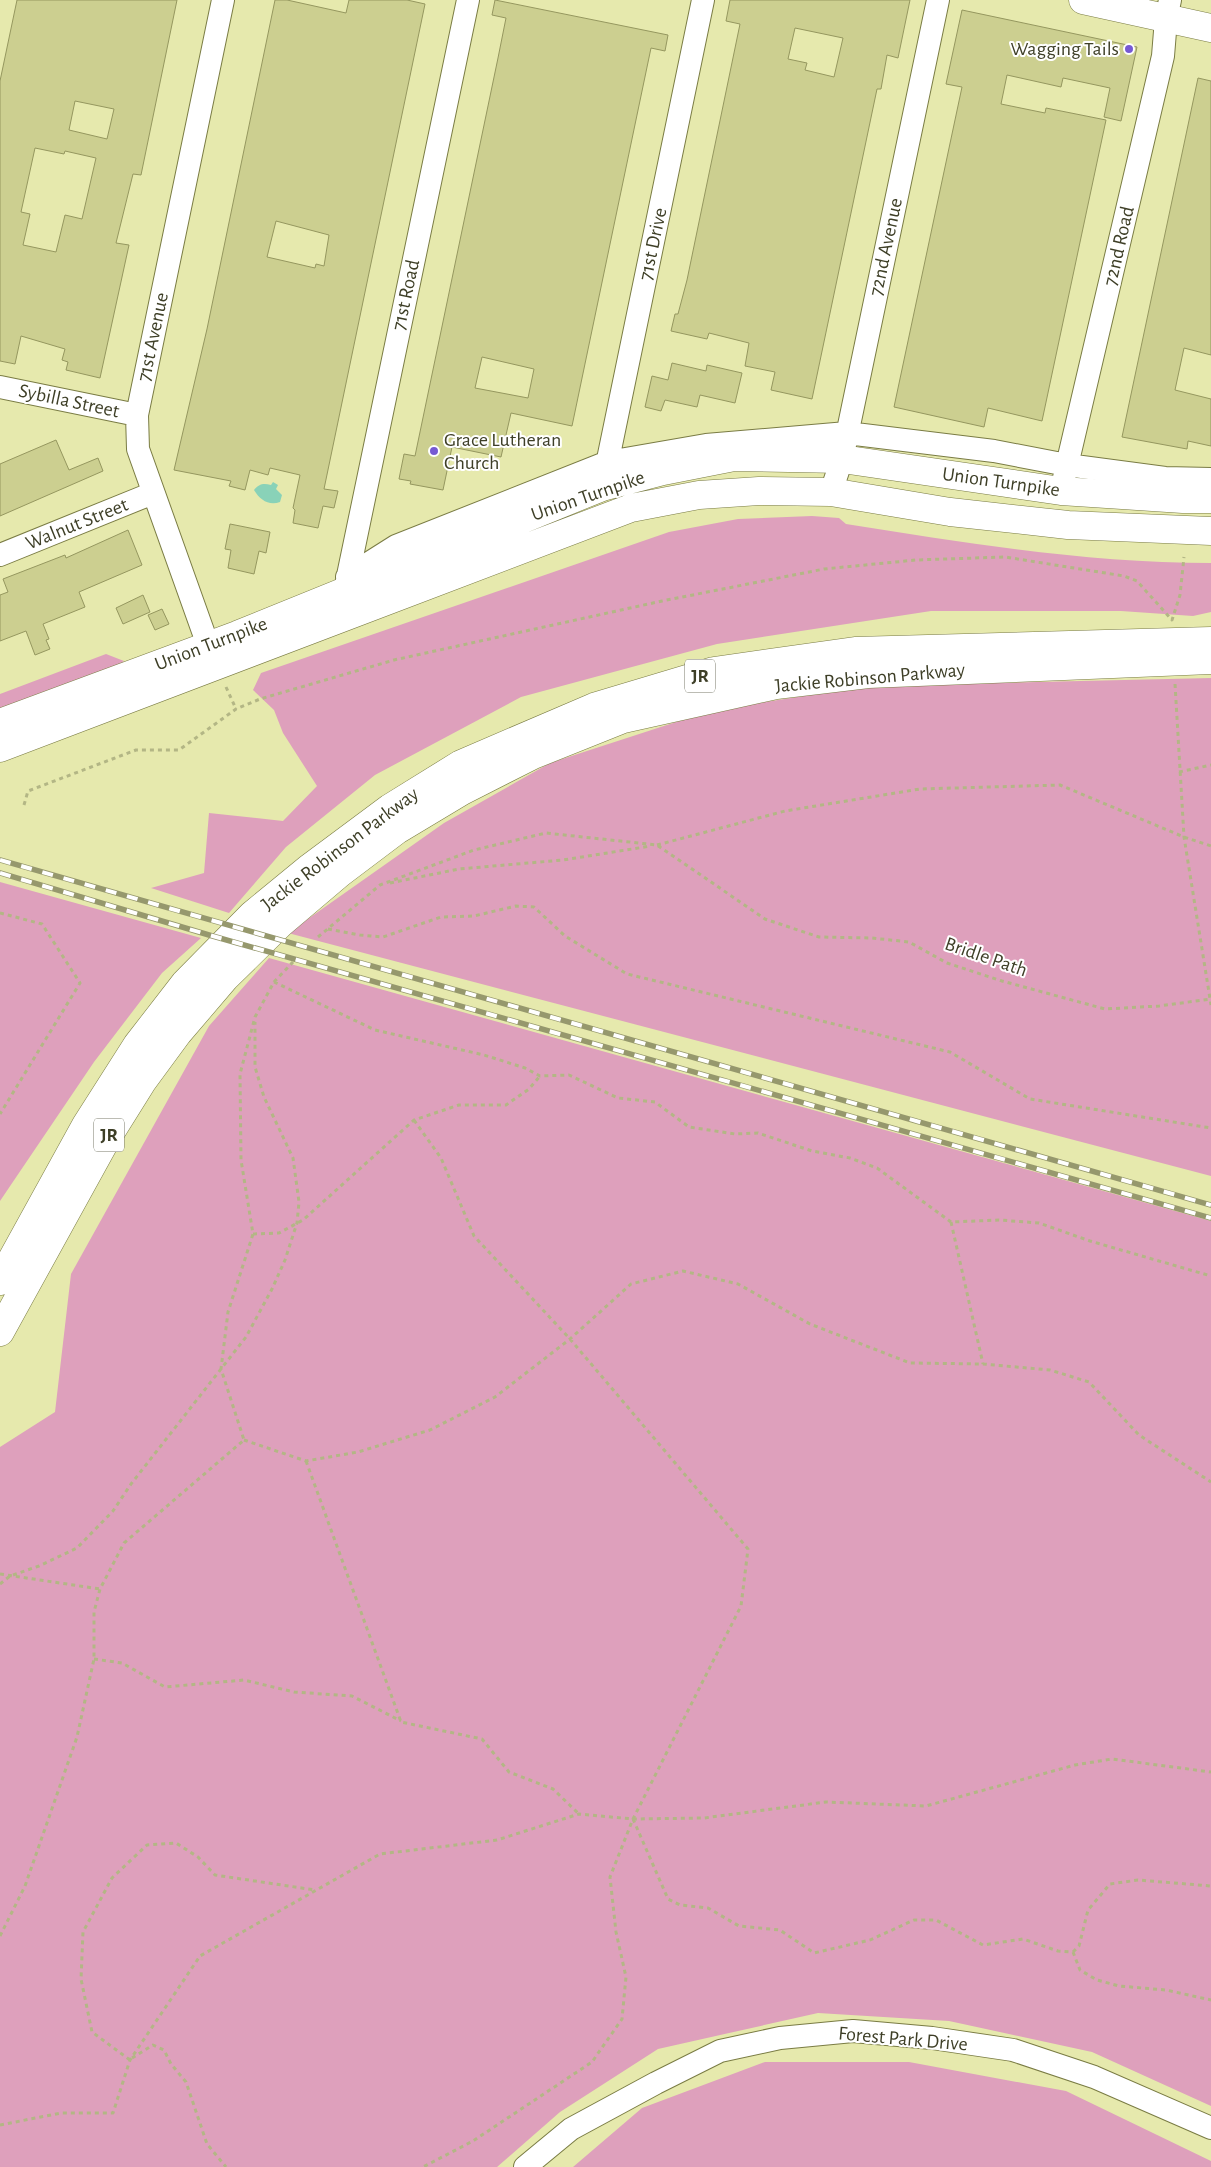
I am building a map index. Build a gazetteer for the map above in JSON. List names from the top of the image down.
{
  "streets": {
    "main road": ["Union Turnpike", "JR", "Jackie Robinson Parkway"],
    "street": [
      "71st Drive",
      "72nd Road",
      "72nd Avenue",
      "71st Road",
      "71st Avenue",
      "Sybilla Street",
      "Walnut Street",
      "Forest Park Drive"
    ],
    "path": ["Bridle Path"]
  },
  "crossings": [
    ["71st Drive", "Union Turnpike"],
    ["72nd Road", "Union Turnpike"],
    ["72nd Avenue", "Union Turnpike"],
    ["71st Road", "Union Turnpike"],
    ["71st Avenue", "Sybilla Street"],
    ["71st Avenue", "Union Turnpike"],
    ["71st Avenue", "Walnut Street"]
  ],
  "places": ["Wagging Tails", "Grace Lutheran Church"]
}
